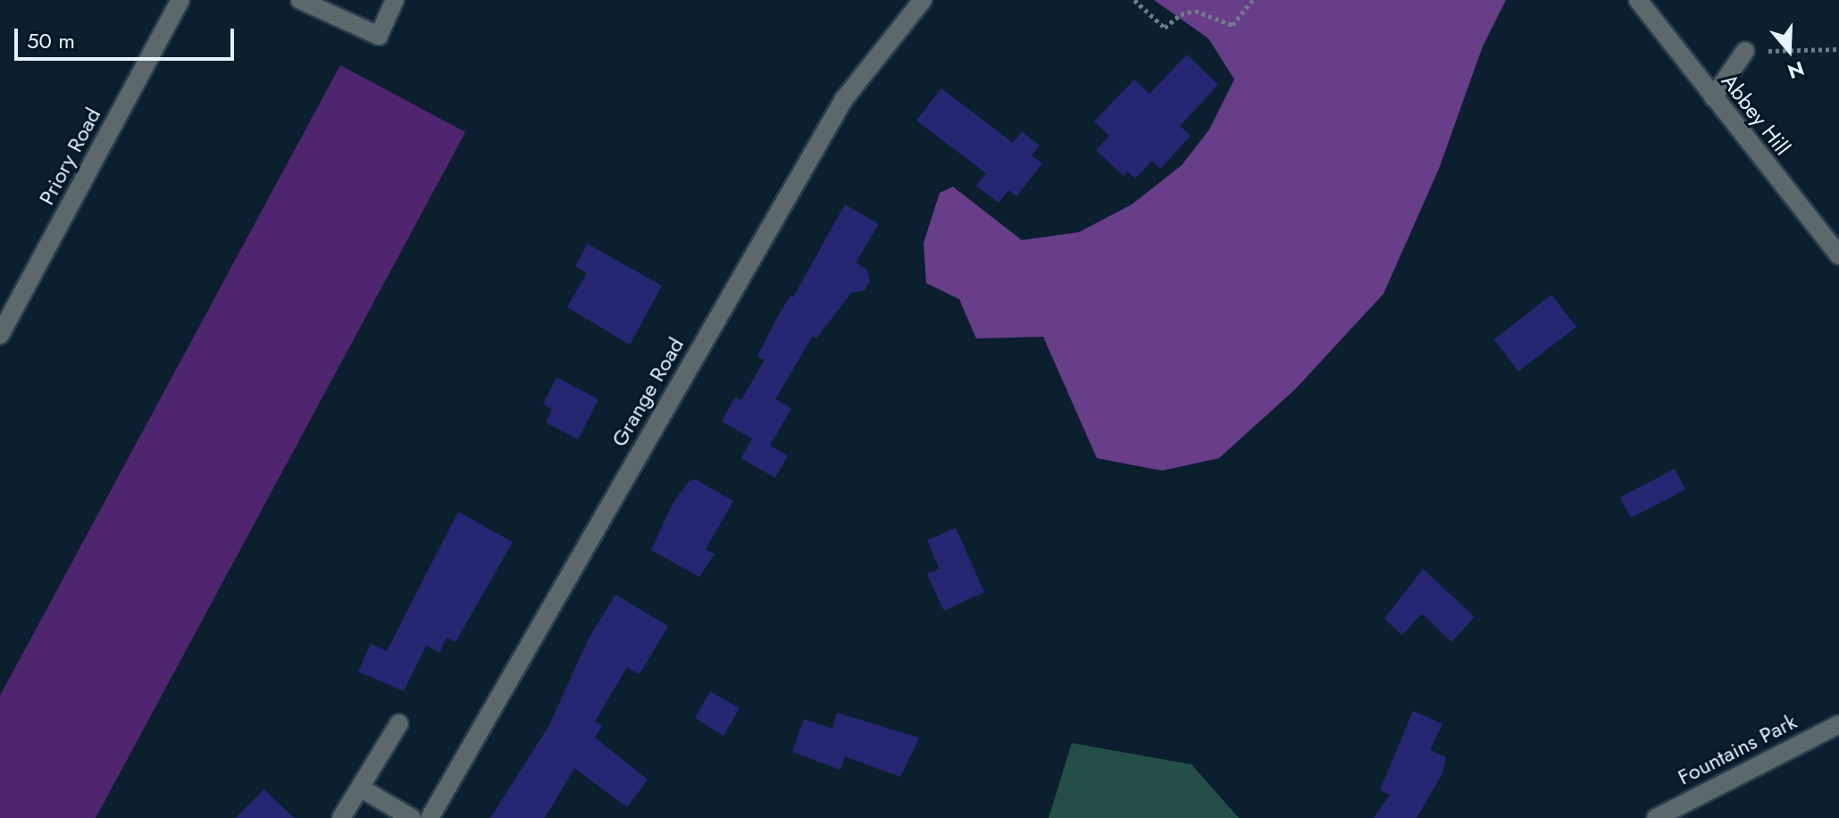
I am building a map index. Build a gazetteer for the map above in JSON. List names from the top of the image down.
{
  "streets": {
    "street": [
      "Abbey Hill",
      "Priory Road",
      "Grange Road",
      "Fountains Park"
    ]
  },
  "scale_bar": "50 m",
  "north": "bottom"
}
